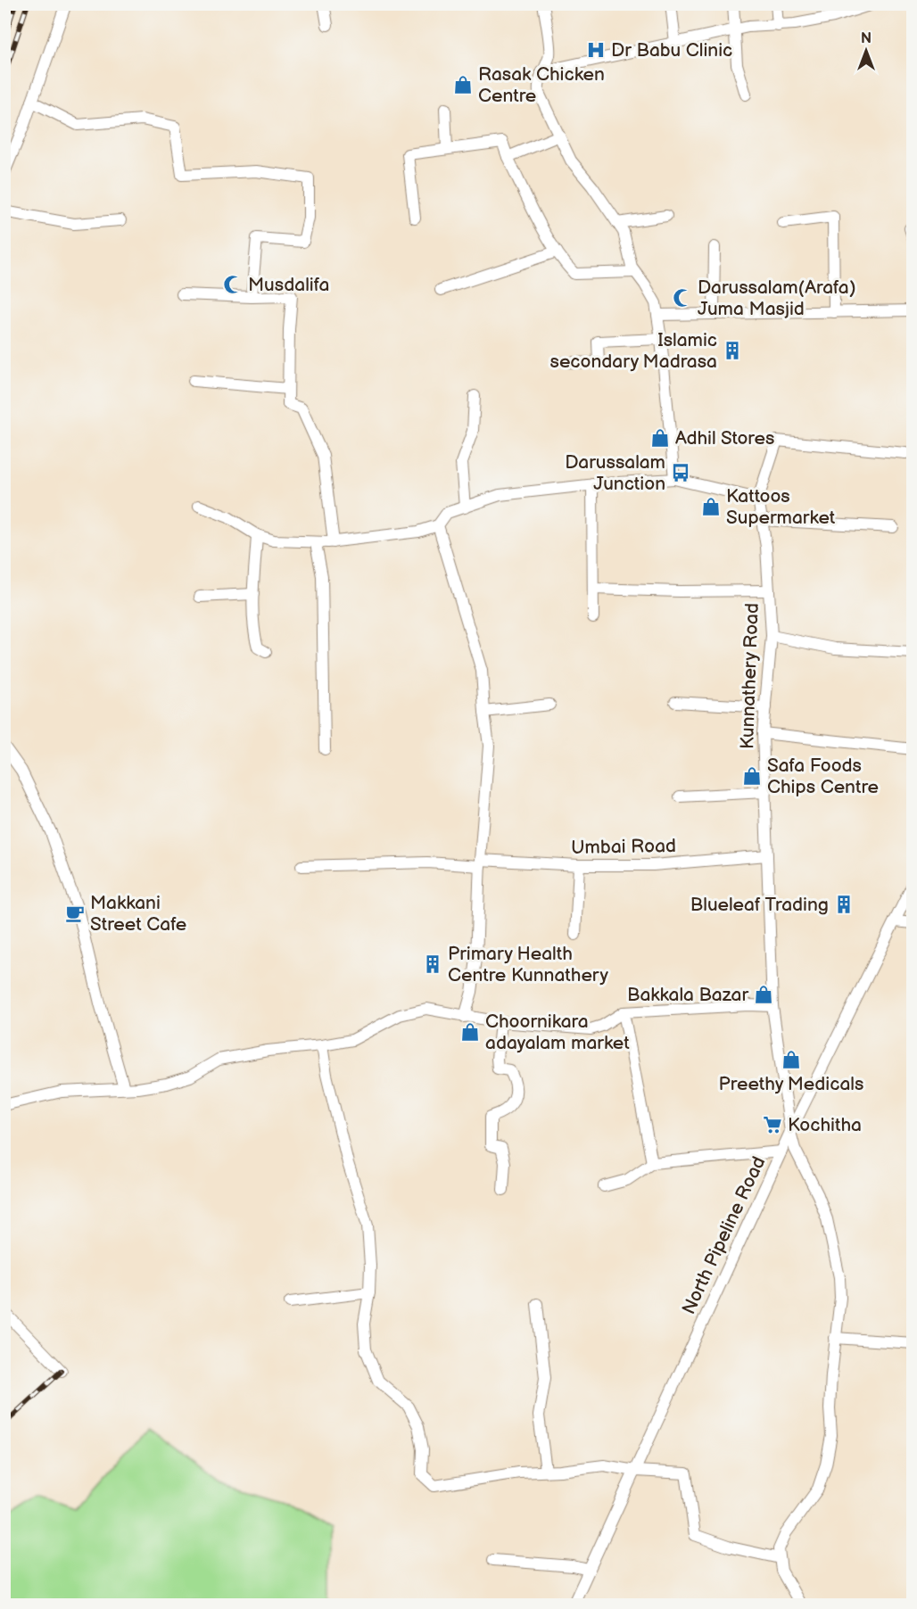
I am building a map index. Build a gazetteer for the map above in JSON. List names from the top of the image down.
{
  "streets": {
    "street": ["Kunnathery Road", "Umbai Road", "North Pipeline Road"]
  },
  "crossings": [
    ["Kunnathery Road", "Umbai Road"],
    ["Kunnathery Road", "North Pipeline Road"]
  ],
  "places": {
    "hospital": ["Dr Babu Clinic"],
    "shop": [
      "Rasak Chicken Centre",
      "Adhil Stores",
      "Kattoos Supermarket",
      "Safa Foods Chips Centre",
      "Bakkala Bazar",
      "Choornikara adayalam market",
      "Preethy Medicals"
    ],
    "mosque": ["Musdalifa", "Darussalam(Arafa) Juma Masjid"],
    "building": ["Islamic secondary Madrasa", "Blueleaf Trading", "Primary Health Centre Kunnathery"],
    "bus stop": ["Darussalam Junction"],
    "cafe": ["Makkani Street Cafe"],
    "supermarket": ["Kochitha"]
  },
  "north": "top"
}
